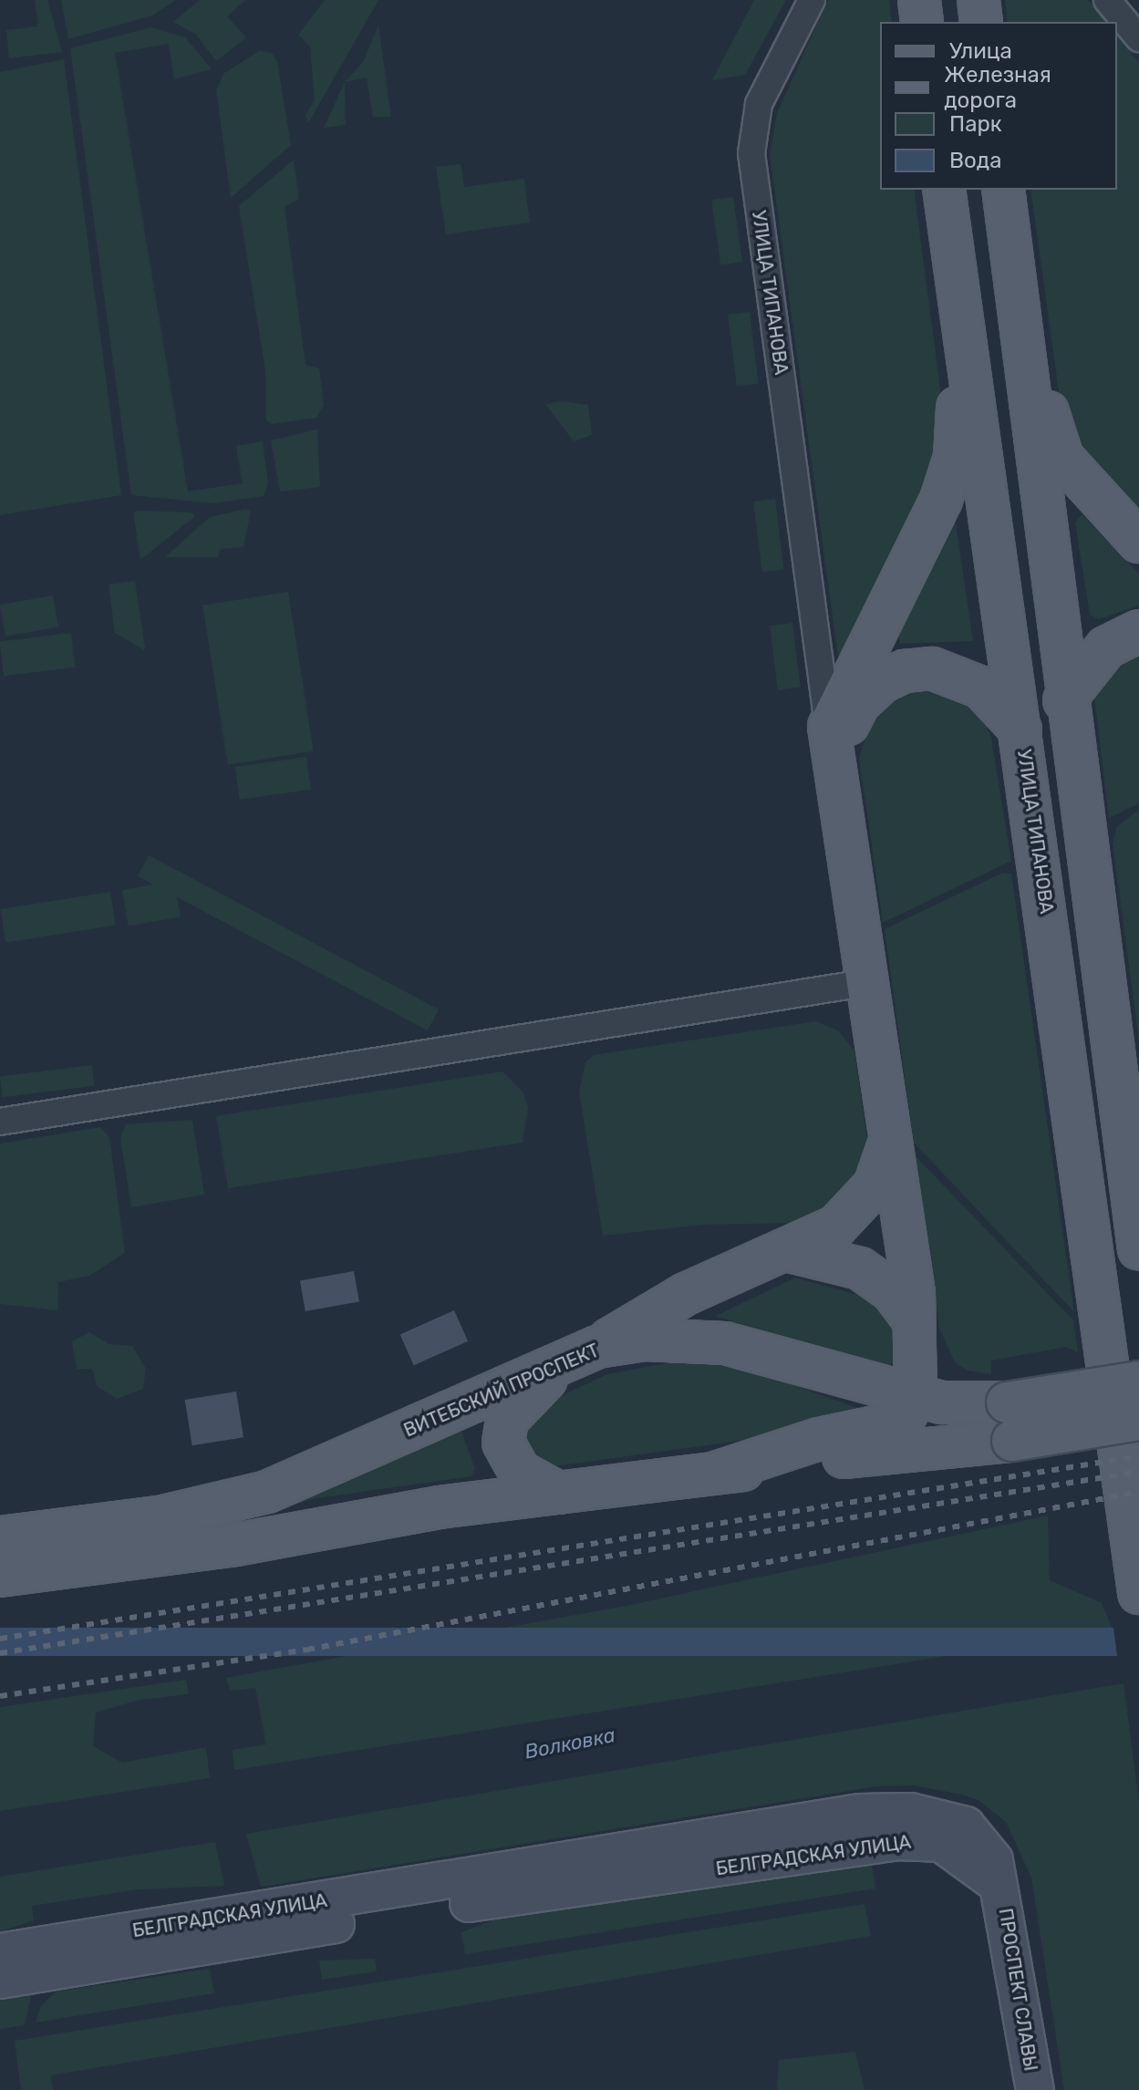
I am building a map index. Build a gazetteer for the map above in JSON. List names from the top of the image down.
{
  "streets": {
    "main road": ["УЛИЦА ТИПАНОВА", "ВИТЕБСКИЙ ПРОСПЕКТ"],
    "street": ["БЕЛГРАДСКАЯ УЛИЦА", "ПРОСПЕКТ СЛАВЫ"]
  },
  "crossings": [
    ["БЕЛГРАДСКАЯ УЛИЦА", "ПРОСПЕКТ СЛАВЫ"]
  ],
  "water": ["Волковка"],
  "legend": [
    "Улица",
    "Железная дорога",
    "Парк",
    "Вода"
  ]
}
